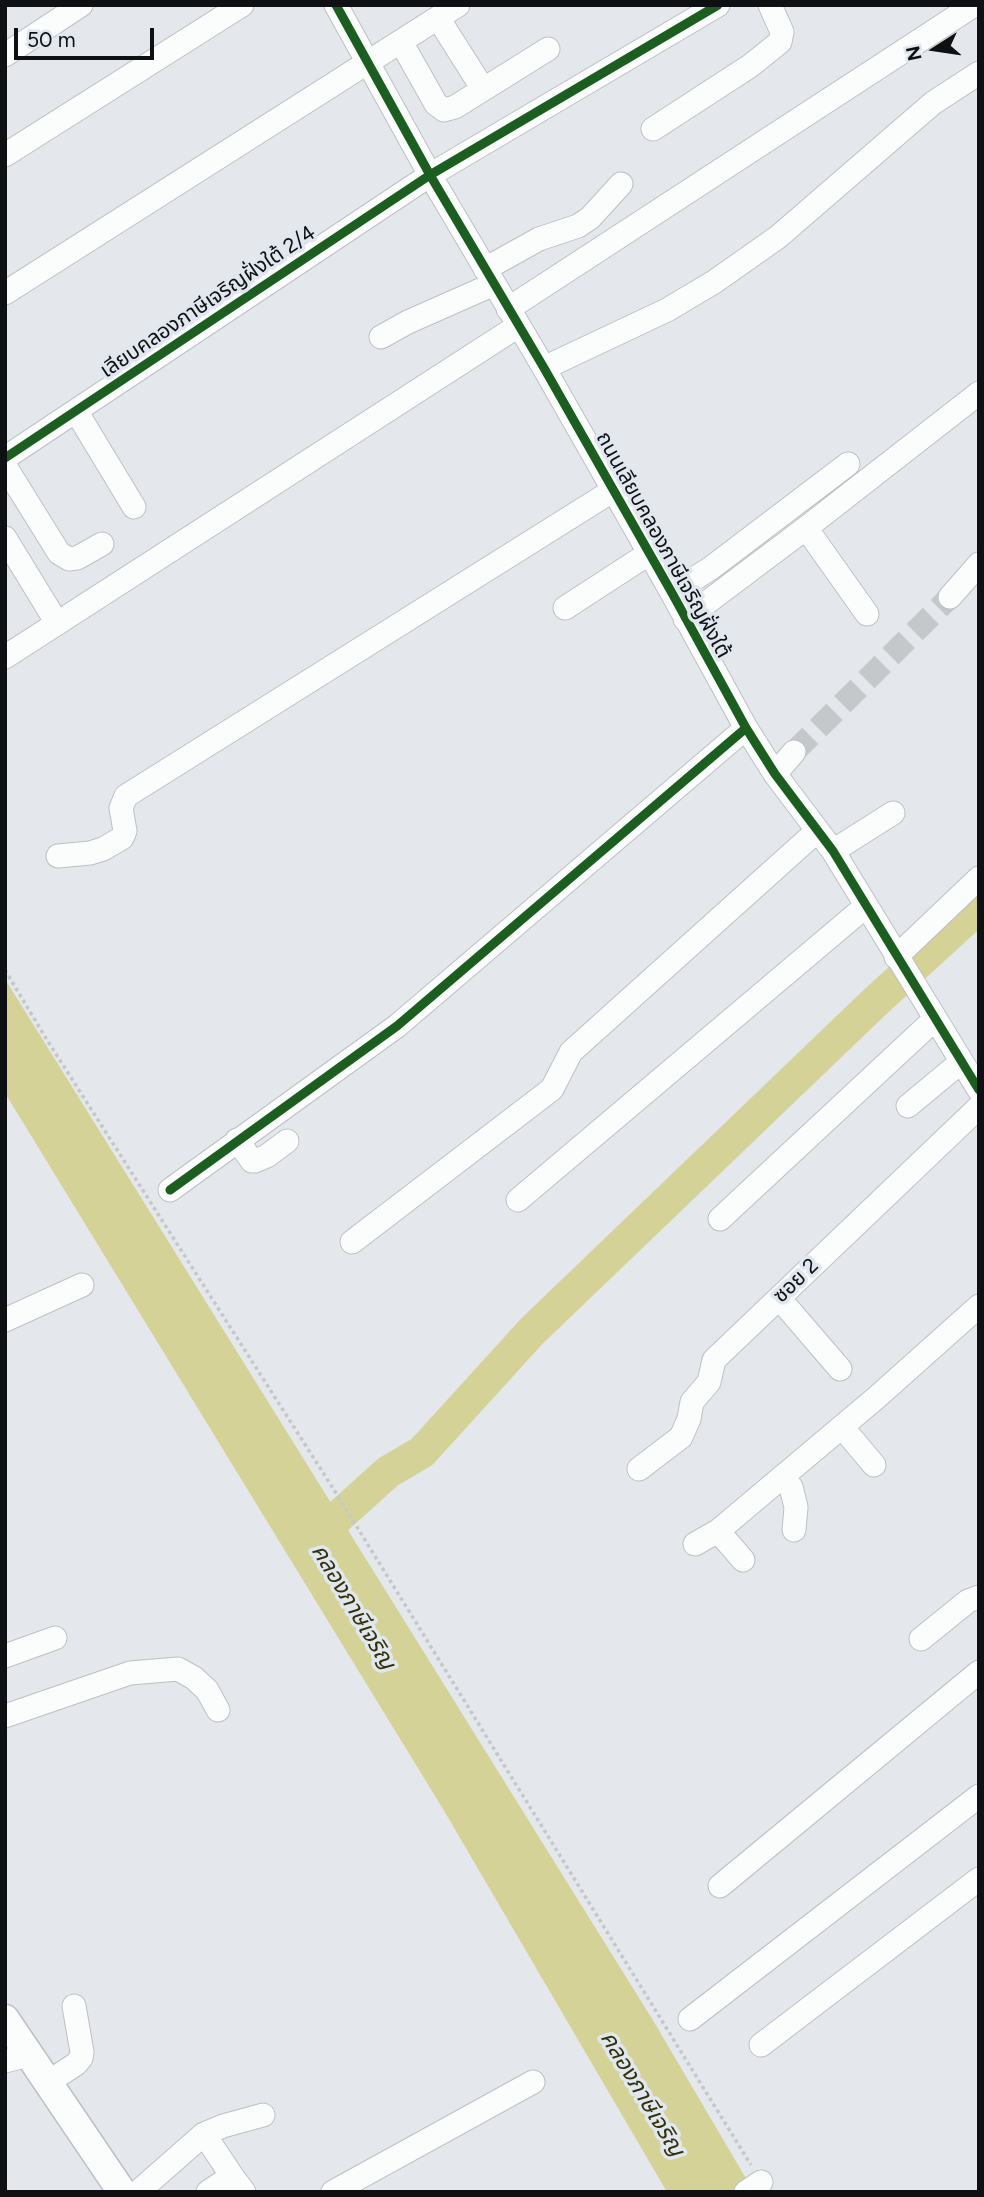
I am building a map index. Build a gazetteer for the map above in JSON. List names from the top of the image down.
{
  "streets": {
    "street": ["เลียบคลองภาษีเจริญฝั่งใต้ 2/4", "ถนนเลียบคลองภาษีเจริญฝั่งใต้", "ซอย 2"]
  },
  "crossings": [
    ["เลียบคลองภาษีเจริญฝั่งใต้ 2/4", "ถนนเลียบคลองภาษีเจริญฝั่งใต้"]
  ],
  "water": ["คลองภาษีเจริญ"],
  "scale_bar": "50 m",
  "north": "left"
}
